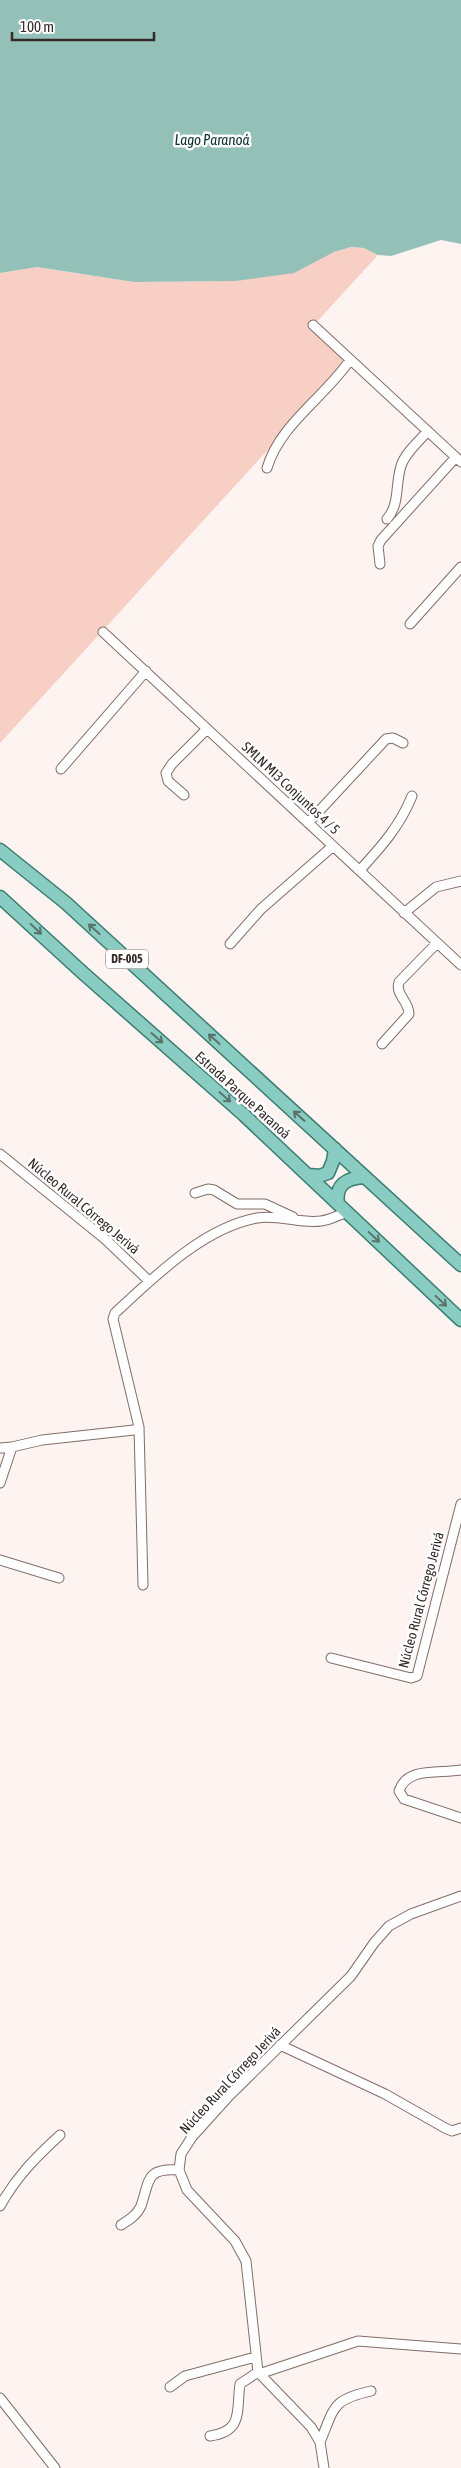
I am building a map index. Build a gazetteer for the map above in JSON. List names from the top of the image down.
{
  "streets": {
    "main road": ["DF-005", "Estrada Parque Paranoá"],
    "street": ["SMLN MI3 Conjuntos 4 / 5", "Núcleo Rural Córrego Jerivá"]
  },
  "water": ["Lago Paranoá"],
  "scale_bar": "100 m"
}
